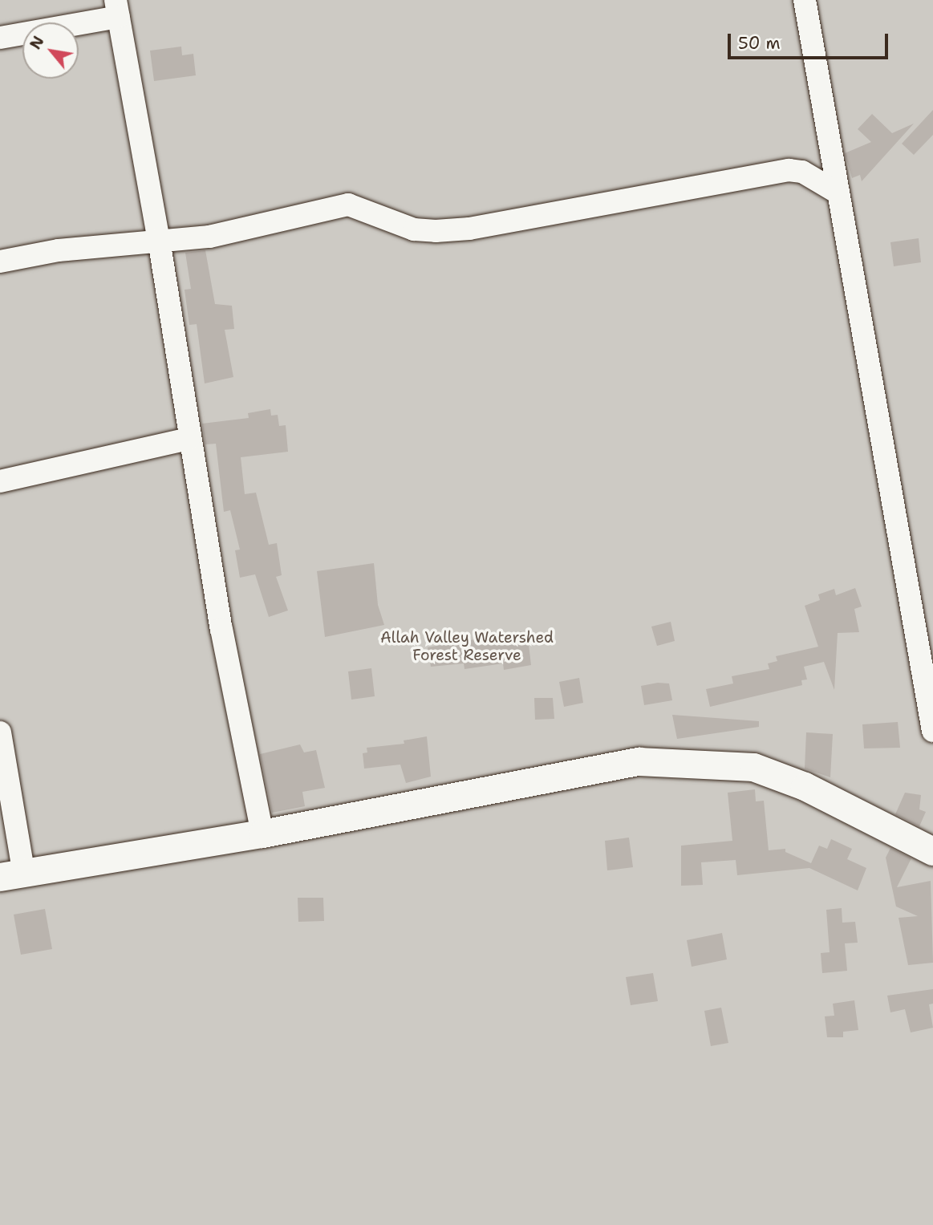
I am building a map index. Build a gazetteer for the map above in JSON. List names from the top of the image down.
{
  "parks": ["Allah Valley Watershed Forest Reserve"],
  "scale_bar": "50 m",
  "north": "top left"
}
